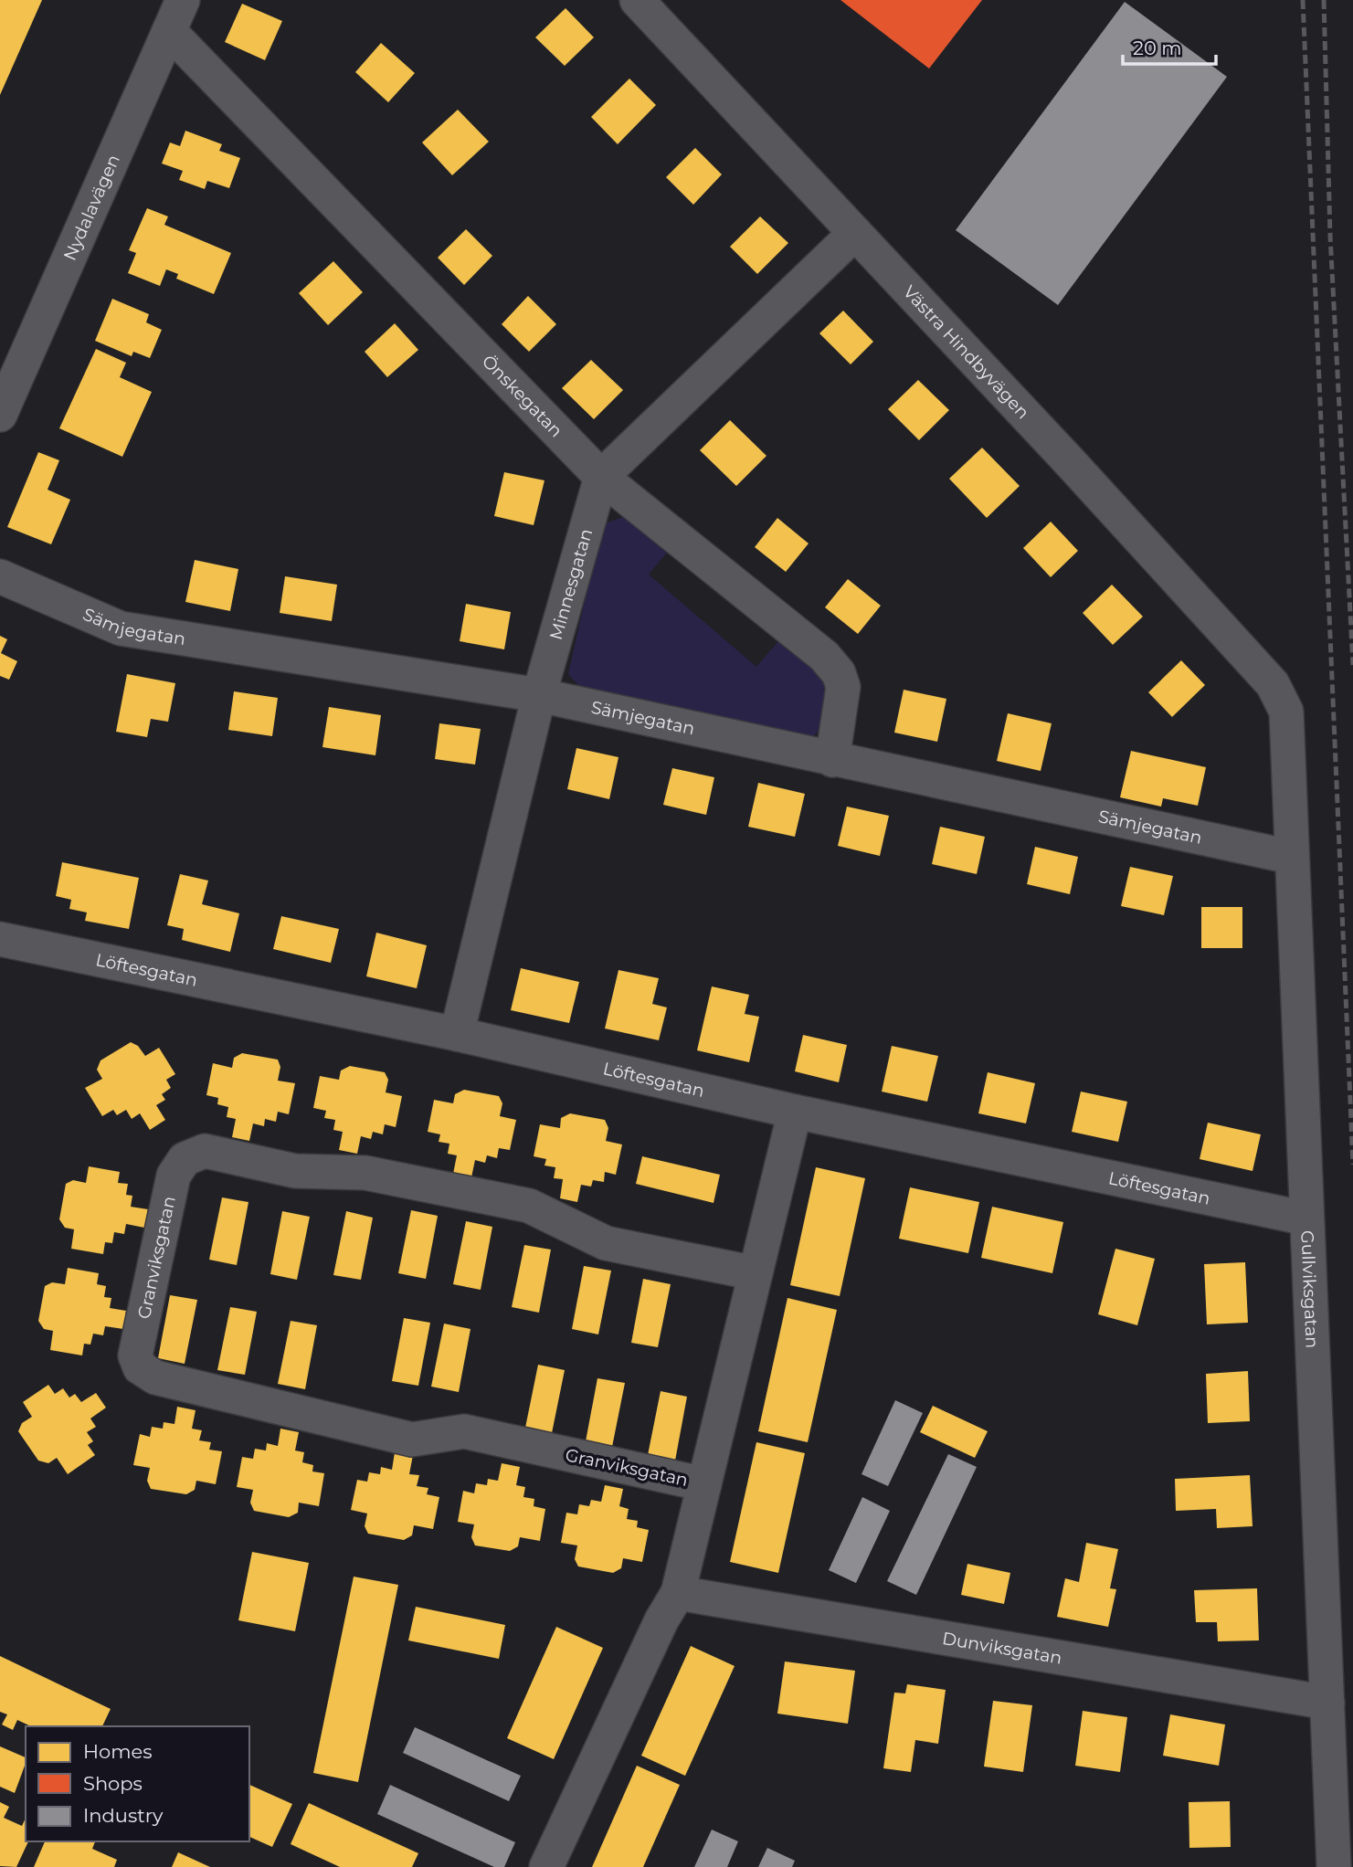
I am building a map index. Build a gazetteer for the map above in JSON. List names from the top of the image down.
{
  "streets": {
    "street": [
      "Nydalavägen",
      "Västra Hindbyvägen",
      "Önskegatan",
      "Minnesgatan",
      "Sämjegatan",
      "Löftesgatan",
      "Granviksgatan",
      "Gullviksgatan",
      "Dunviksgatan"
    ]
  },
  "crossings": [
    ["Nydalavägen", "Önskegatan"],
    ["Västra Hindbyvägen", "Gullviksgatan"],
    ["Önskegatan", "Minnesgatan"],
    ["Önskegatan", "Sämjegatan"],
    ["Minnesgatan", "Sämjegatan"],
    ["Minnesgatan", "Löftesgatan"],
    ["Sämjegatan", "Gullviksgatan"],
    ["Löftesgatan", "Granviksgatan"],
    ["Löftesgatan", "Gullviksgatan"],
    ["Granviksgatan", "Dunviksgatan"],
    ["Gullviksgatan", "Dunviksgatan"]
  ],
  "legend": ["Homes", "Shops", "Industry"],
  "scale_bar": "20 m"
}
